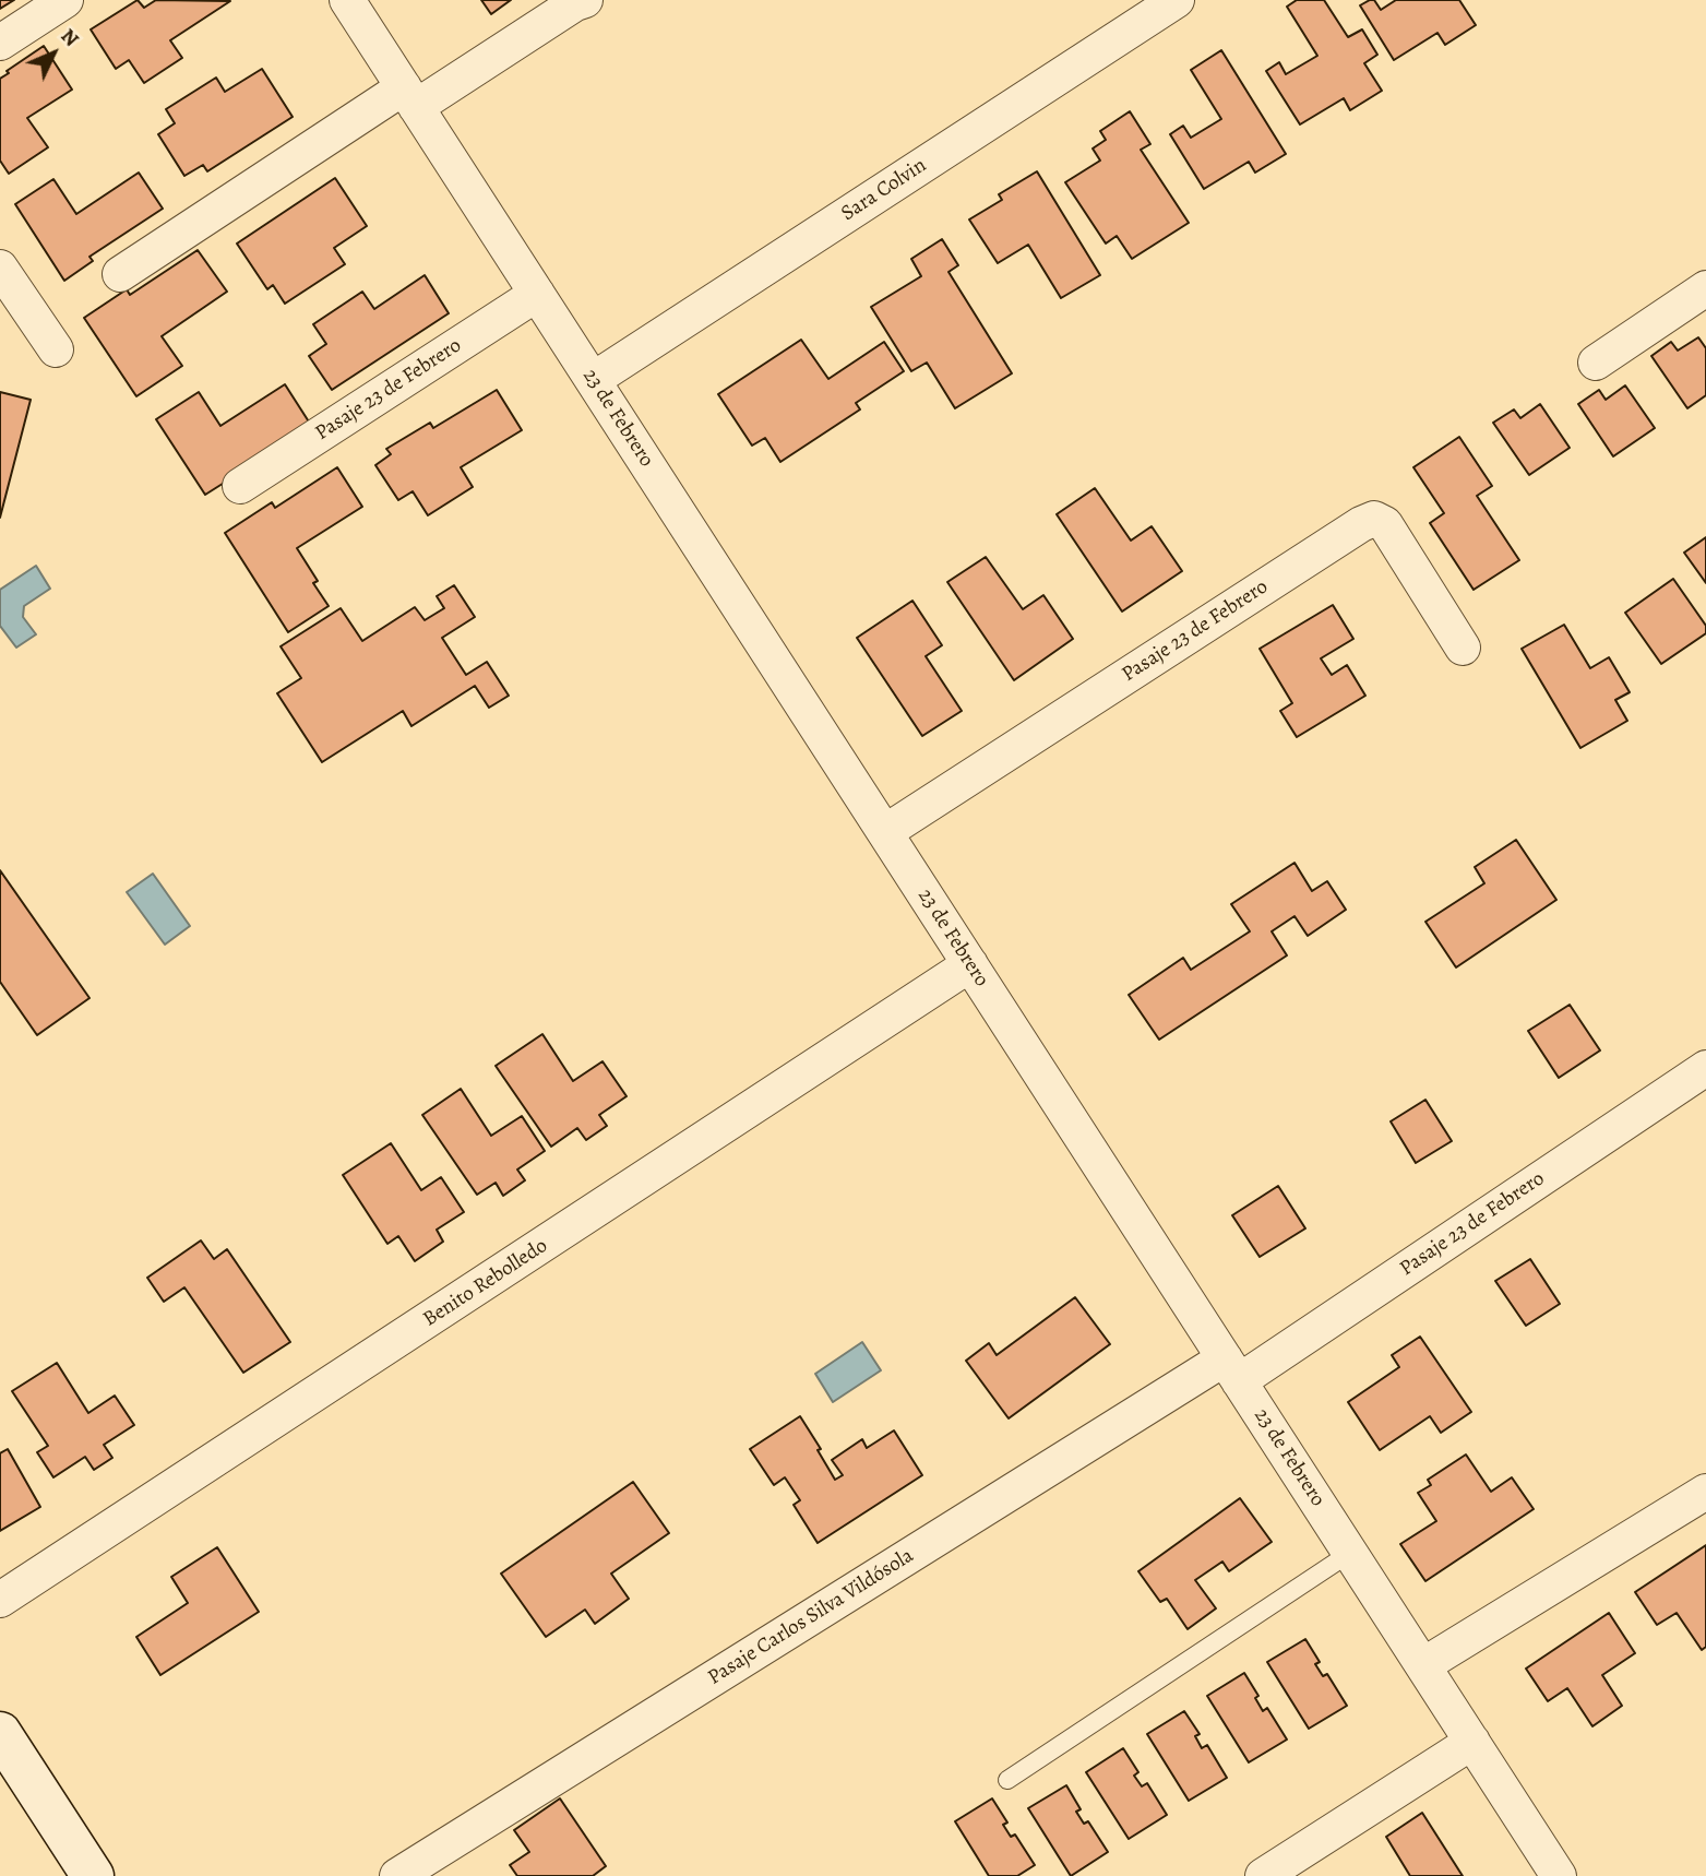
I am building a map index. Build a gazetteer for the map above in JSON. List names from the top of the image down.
{
  "streets": {
    "street": [
      "Sara Colvin",
      "Pasaje 23 de Febrero",
      "23 de Febrero",
      "Benito Rebolledo",
      "Pasaje Carlos Silva Vildósola"
    ]
  },
  "crossings": [
    ["Sara Colvin", "23 de Febrero"],
    ["Pasaje 23 de Febrero", "23 de Febrero"],
    ["Pasaje 23 de Febrero", "Pasaje Carlos Silva Vildósola"],
    ["23 de Febrero", "Benito Rebolledo"],
    ["23 de Febrero", "Pasaje Carlos Silva Vildósola"]
  ],
  "north": "top right"
}
